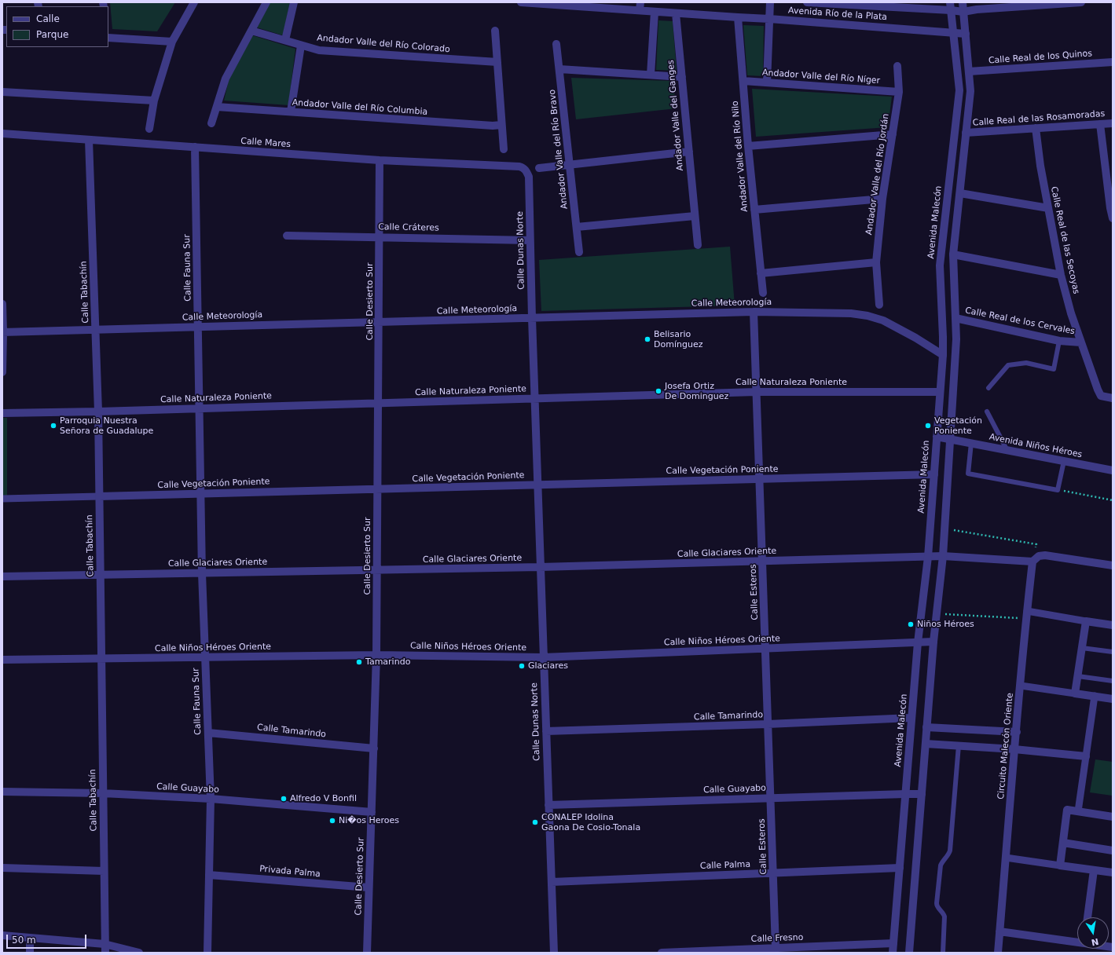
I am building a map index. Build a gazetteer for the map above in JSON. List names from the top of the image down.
{
  "streets": {
    "street": [
      "Avenida Río de la Plata",
      "Andador Valle del Río Colorado",
      "Calle Real de los Quinos",
      "Andador Valle del Río Níger",
      "Andador Valle del Río Columbia",
      "Andador Valle del Ganges",
      "Calle Real de las Rosamoradas",
      "Calle Mares",
      "Andador Valle del Río Bravo",
      "Andador Valle del Río Nilo",
      "Andador Valle del Río Jordán",
      "Avenida Malecón",
      "Calle Cráteres",
      "Calle Real de las Secoyas",
      "Calle Dunas Norte",
      "Calle Fauna Sur",
      "Calle Tabachín",
      "Calle Desierto Sur",
      "Calle Meteorología",
      "Calle Real de los Cervales",
      "Calle Naturaleza Poniente",
      "Avenida Niños Héroes",
      "Calle Vegetación Poniente",
      "Calle Glaciares Oriente",
      "Calle Esteros",
      "Calle Niños Héroes Oriente",
      "Calle Tamarindo",
      "Circuito Malecón Oriente",
      "Calle Guayabo",
      "Calle Palma",
      "Privada Palma",
      "Calle Fresno"
    ]
  },
  "crossings": [
    ["Avenida Río de la Plata", "Andador Valle del Ganges"],
    ["Avenida Río de la Plata", "Andador Valle del Río Nilo"],
    ["Avenida Río de la Plata", "Avenida Malecón"],
    ["Andador Valle del Río Níger", "Andador Valle del Río Nilo"],
    ["Andador Valle del Río Níger", "Andador Valle del Río Jordán"],
    ["Calle Real de las Rosamoradas", "Calle Real de las Secoyas"],
    ["Calle Mares", "Calle Dunas Norte"],
    ["Calle Mares", "Calle Fauna Sur"],
    ["Calle Mares", "Calle Tabachín"],
    ["Calle Mares", "Calle Desierto Sur"],
    ["Avenida Malecón", "Calle Meteorología"],
    ["Avenida Malecón", "Calle Naturaleza Poniente"],
    ["Avenida Malecón", "Avenida Niños Héroes"],
    ["Avenida Malecón", "Calle Vegetación Poniente"],
    ["Avenida Malecón", "Calle Glaciares Oriente"],
    ["Avenida Malecón", "Calle Niños Héroes Oriente"],
    ["Avenida Malecón", "Calle Tamarindo"],
    ["Avenida Malecón", "Calle Guayabo"],
    ["Avenida Malecón", "Calle Palma"],
    ["Avenida Malecón", "Calle Fresno"],
    ["Calle Cráteres", "Calle Dunas Norte"],
    ["Calle Cráteres", "Calle Desierto Sur"],
    ["Calle Real de las Secoyas", "Calle Real de los Cervales"],
    ["Calle Dunas Norte", "Calle Meteorología"],
    ["Calle Dunas Norte", "Calle Naturaleza Poniente"],
    ["Calle Dunas Norte", "Calle Vegetación Poniente"],
    ["Calle Dunas Norte", "Calle Glaciares Oriente"],
    ["Calle Dunas Norte", "Calle Niños Héroes Oriente"],
    ["Calle Dunas Norte", "Calle Tamarindo"],
    ["Calle Dunas Norte", "Calle Guayabo"],
    ["Calle Dunas Norte", "Calle Palma"],
    ["Calle Fauna Sur", "Calle Meteorología"],
    ["Calle Fauna Sur", "Calle Naturaleza Poniente"],
    ["Calle Fauna Sur", "Calle Vegetación Poniente"],
    ["Calle Fauna Sur", "Calle Glaciares Oriente"],
    ["Calle Fauna Sur", "Calle Niños Héroes Oriente"],
    ["Calle Fauna Sur", "Calle Tamarindo"],
    ["Calle Fauna Sur", "Calle Guayabo"],
    ["Calle Fauna Sur", "Privada Palma"],
    ["Calle Tabachín", "Calle Meteorología"],
    ["Calle Tabachín", "Calle Naturaleza Poniente"],
    ["Calle Tabachín", "Calle Vegetación Poniente"],
    ["Calle Tabachín", "Calle Glaciares Oriente"],
    ["Calle Tabachín", "Calle Niños Héroes Oriente"],
    ["Calle Tabachín", "Calle Guayabo"],
    ["Calle Desierto Sur", "Calle Meteorología"],
    ["Calle Desierto Sur", "Calle Naturaleza Poniente"],
    ["Calle Desierto Sur", "Calle Vegetación Poniente"],
    ["Calle Desierto Sur", "Calle Glaciares Oriente"],
    ["Calle Desierto Sur", "Calle Niños Héroes Oriente"],
    ["Calle Desierto Sur", "Calle Tamarindo"],
    ["Calle Desierto Sur", "Calle Guayabo"],
    ["Calle Desierto Sur", "Privada Palma"],
    ["Calle Meteorología", "Calle Esteros"],
    ["Calle Naturaleza Poniente", "Calle Esteros"],
    ["Calle Vegetación Poniente", "Calle Esteros"],
    ["Calle Glaciares Oriente", "Calle Esteros"],
    ["Calle Glaciares Oriente", "Circuito Malecón Oriente"],
    ["Calle Esteros", "Calle Niños Héroes Oriente"],
    ["Calle Esteros", "Calle Tamarindo"],
    ["Calle Esteros", "Calle Guayabo"],
    ["Calle Esteros", "Calle Palma"],
    ["Calle Esteros", "Calle Fresno"]
  ],
  "places": [
    "Belisario Domínguez",
    "Josefa Ortiz De Dominguez",
    "Parroquia Nuestra Señora de Guadalupe",
    "Vegetación Poniente",
    "Niños Héroes",
    "Tamarindo",
    "Glaciares",
    "Alfredo V Bonfil",
    "Ni�os Heroes",
    "CONALEP Idolina Gaona De Cosio-Tonala"
  ],
  "legend": ["Calle", "Parque"],
  "scale_bar": "50 m",
  "north": "bottom"
}
